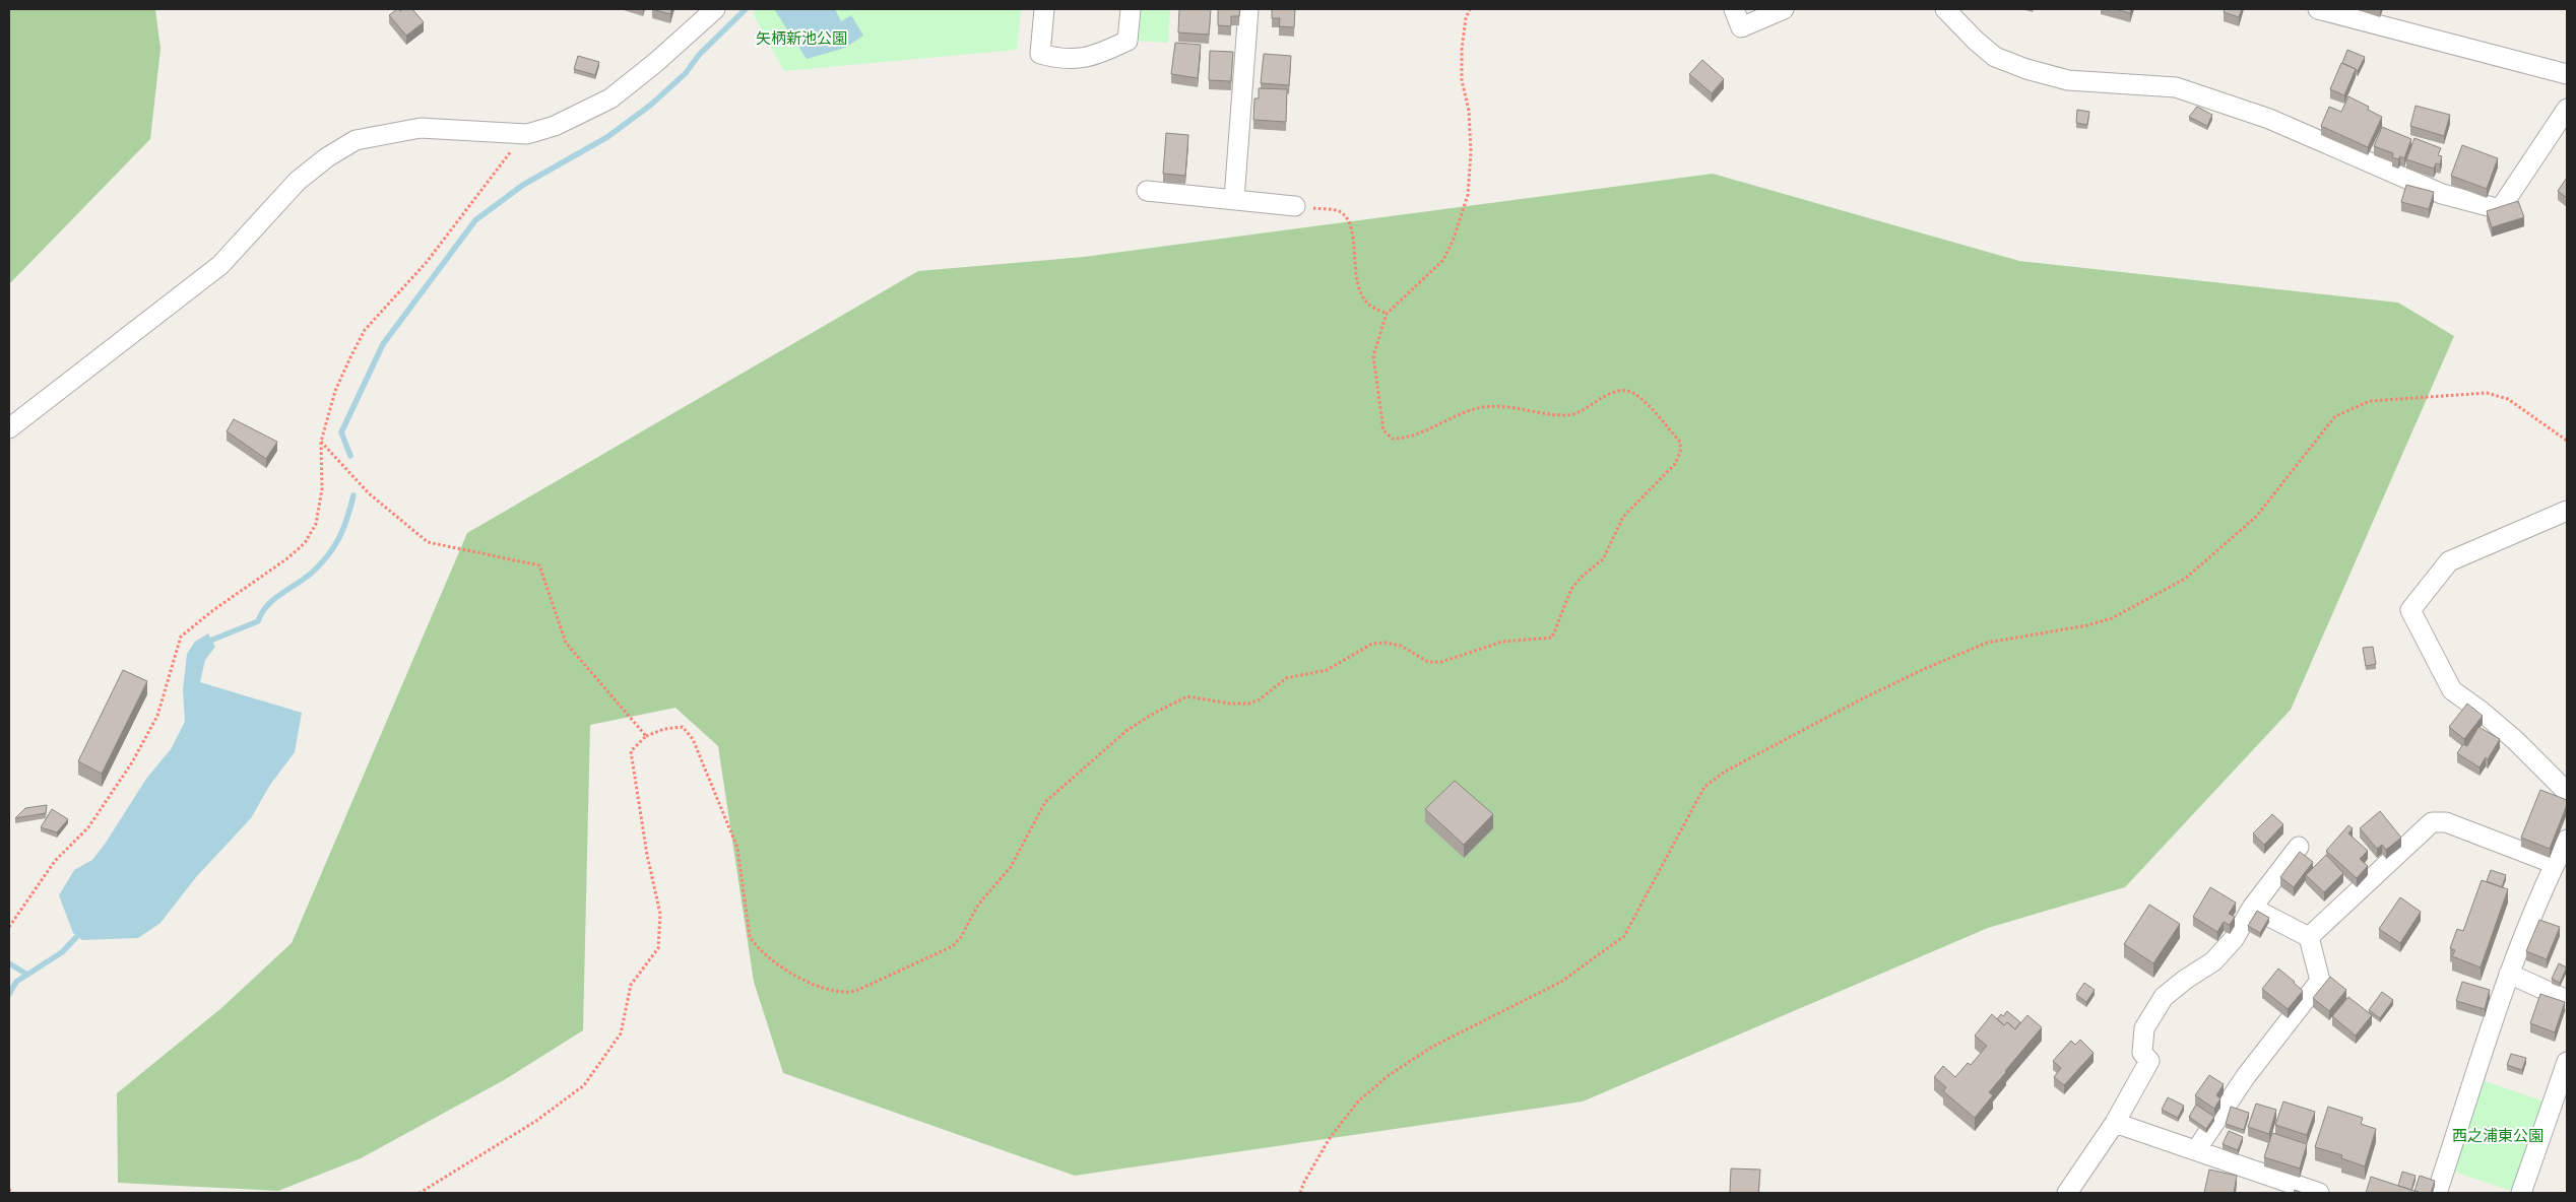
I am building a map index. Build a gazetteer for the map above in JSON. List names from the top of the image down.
{
  "parks": ["矢柄新池公園", "西之浦東公園"]
}
